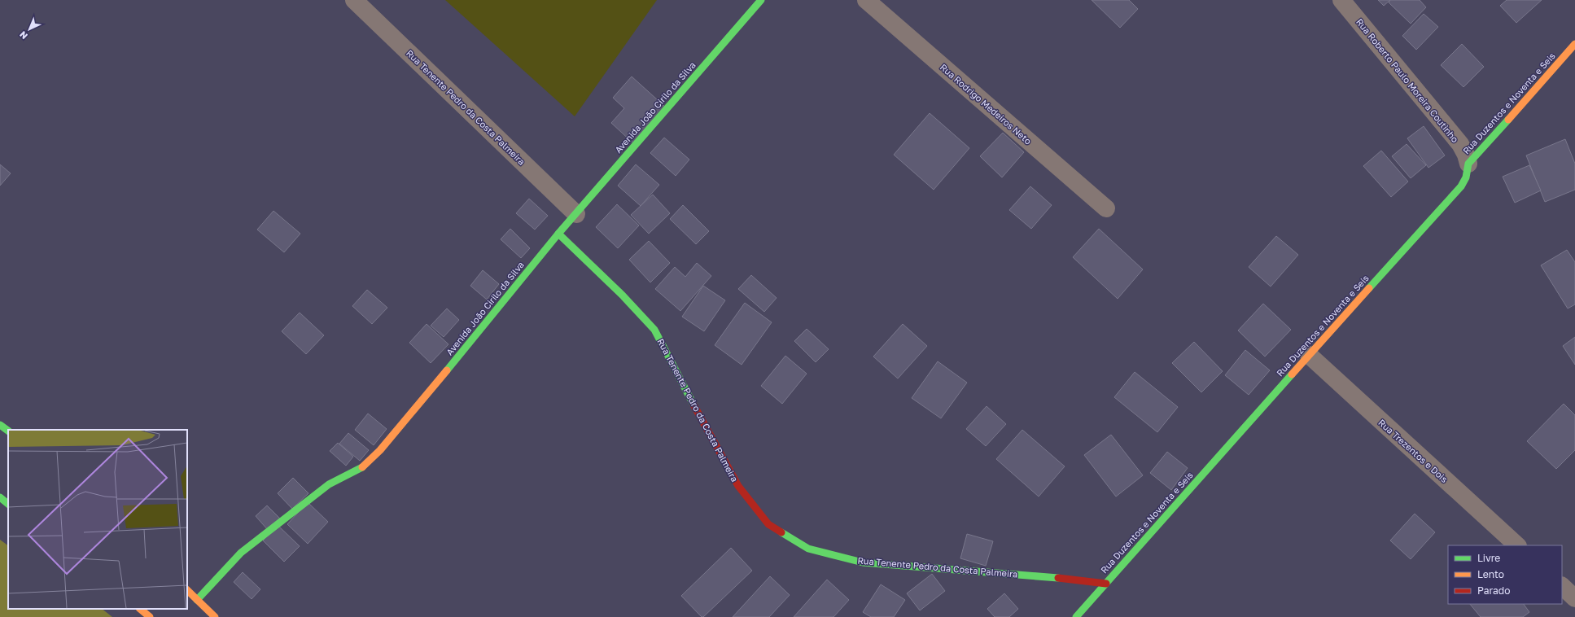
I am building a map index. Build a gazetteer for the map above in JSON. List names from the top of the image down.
{
  "streets": {
    "street": [
      "Rua Roberto Paulo Moreira Coutinho",
      "Rua Duzentos e Noventa e Seis",
      "Rua Rodrigo Medeiros Neto",
      "Rua Tenente Pedro da Costa Palmeira",
      "Avenida João Cirilo da Silva",
      "Rua Trezentos e Dois"
    ]
  },
  "crossings": [
    ["Rua Roberto Paulo Moreira Coutinho", "Rua Duzentos e Noventa e Seis"],
    ["Rua Duzentos e Noventa e Seis", "Rua Tenente Pedro da Costa Palmeira"],
    ["Rua Duzentos e Noventa e Seis", "Rua Trezentos e Dois"],
    ["Rua Tenente Pedro da Costa Palmeira", "Avenida João Cirilo da Silva"]
  ],
  "legend": ["Livre", "Lento", "Parado"],
  "north": "bottom left"
}
